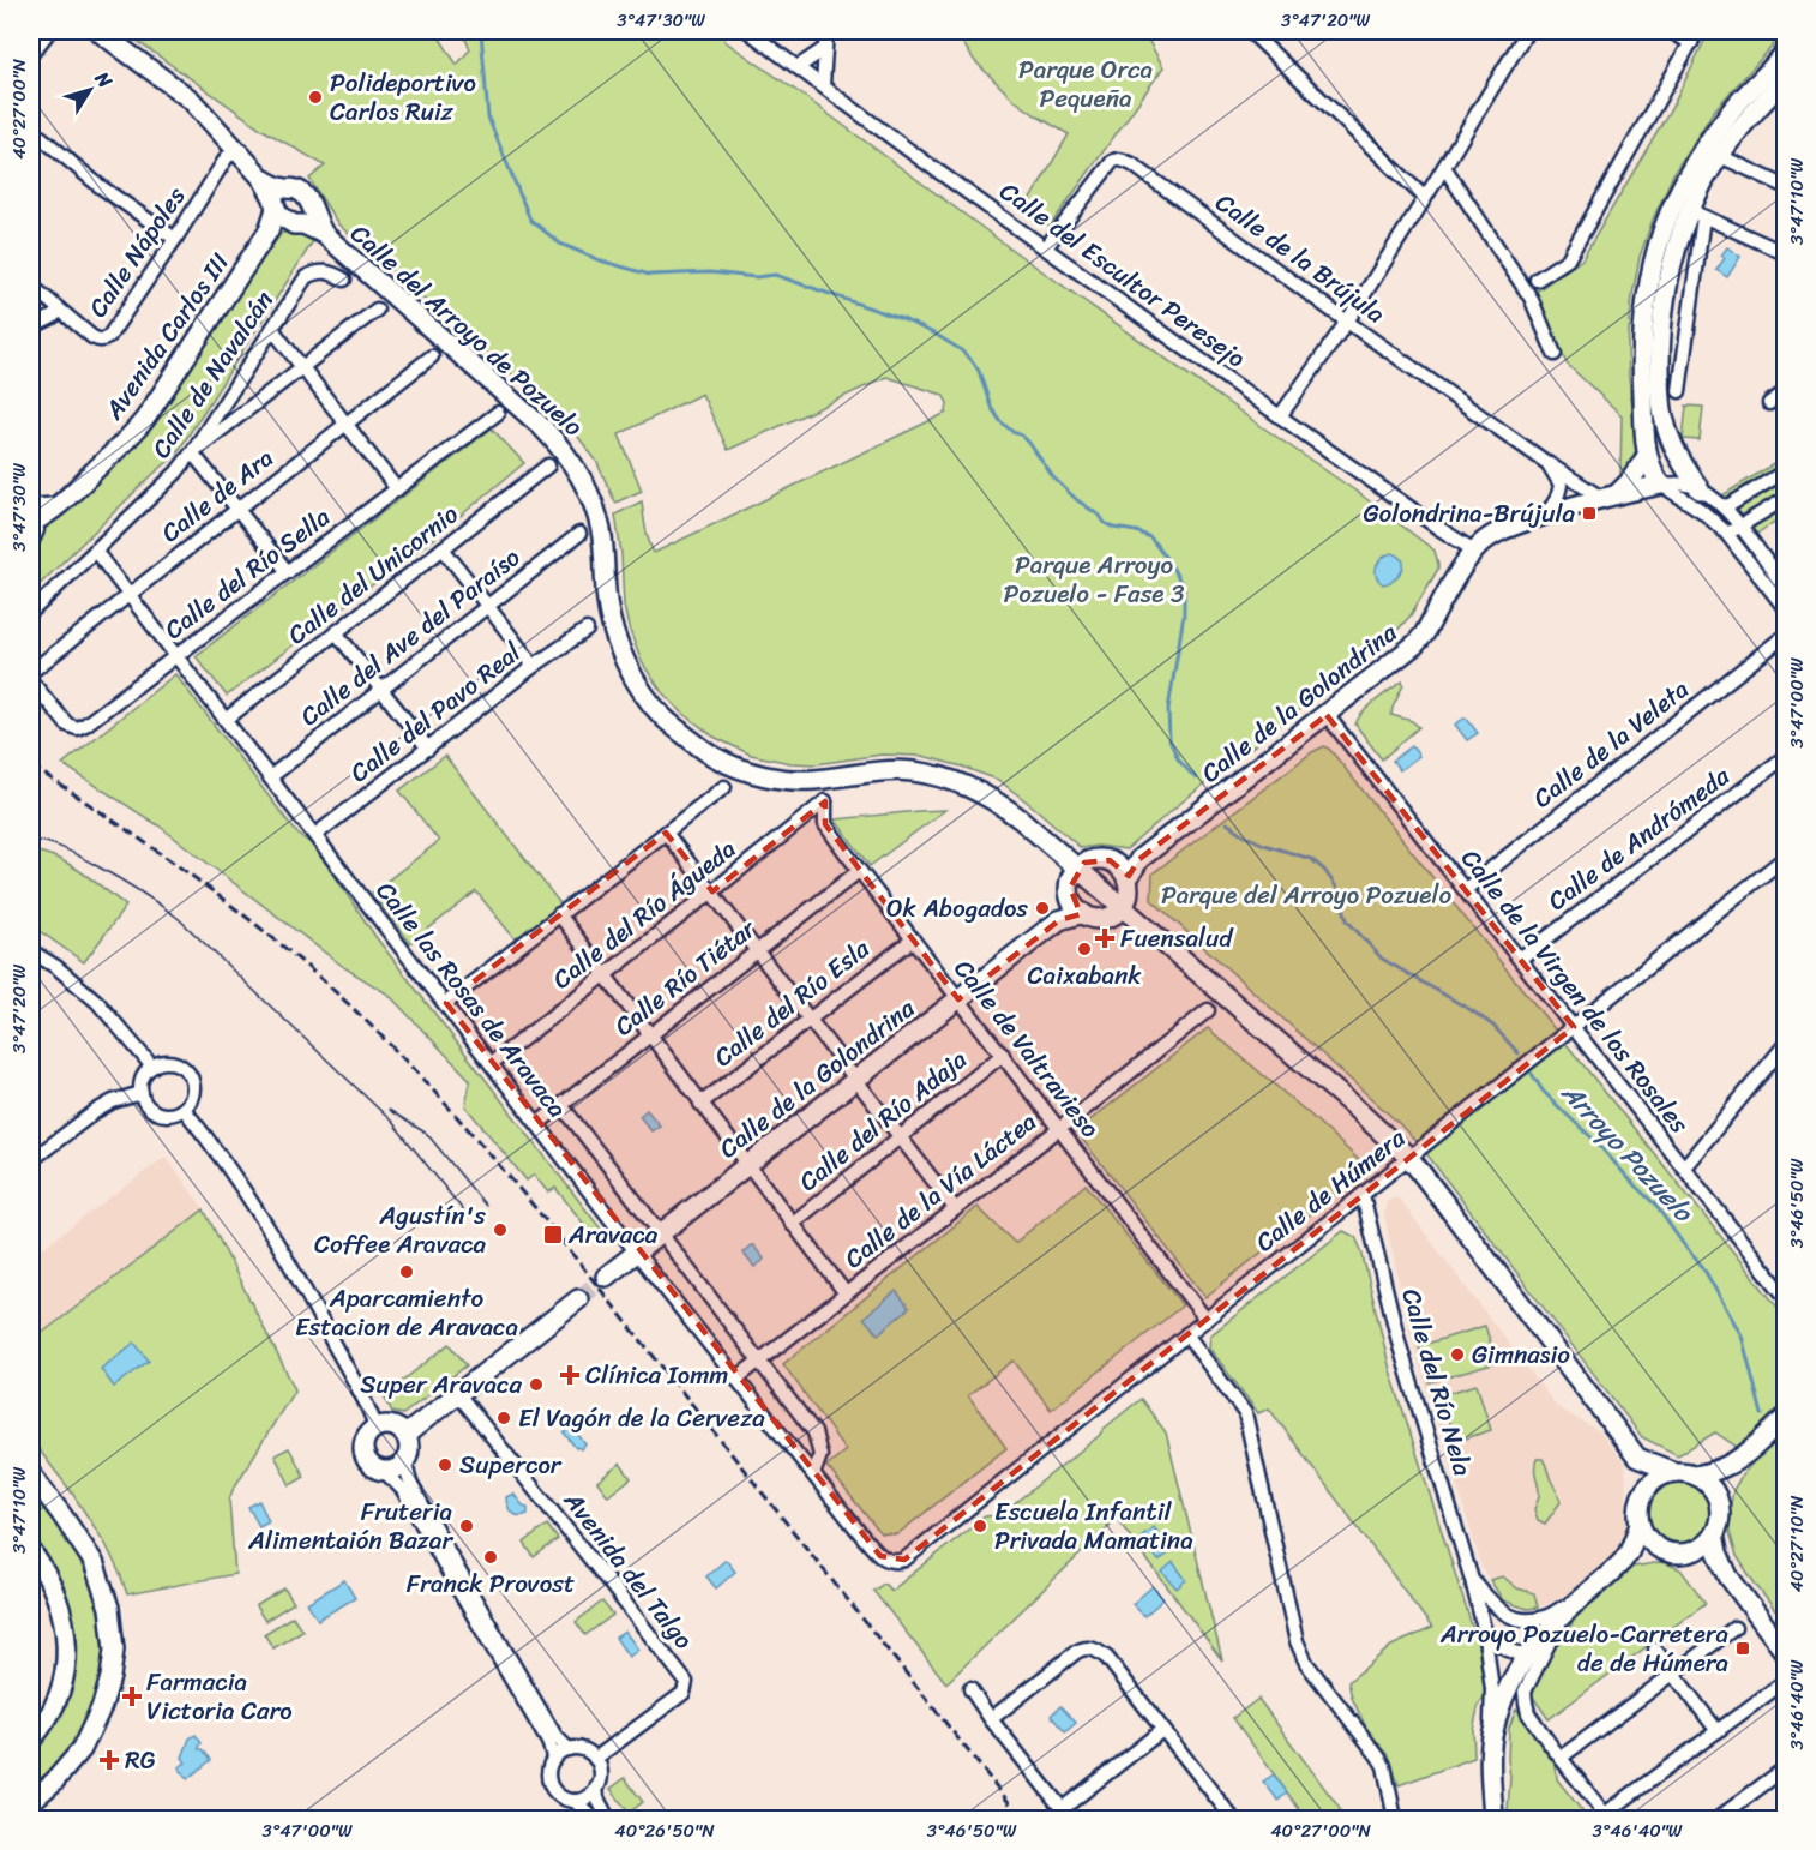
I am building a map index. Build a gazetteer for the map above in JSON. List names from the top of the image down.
{
  "streets": {
    "main road": ["Calle del Arroyo de Pozuelo", "Avenida Carlos III", "Calle de la Golondrina"],
    "street": [
      "Calle Nápoles",
      "Calle de la Brújula",
      "Calle del Escultor Peresejo",
      "Calle de Navalcán",
      "Calle de Ara",
      "Calle del Río Sella",
      "Calle del Unicornio",
      "Calle del Ave del Paraíso",
      "Calle del Pavo Real",
      "Calle de la Veleta",
      "Calle de Andrómeda",
      "Calle del Río Águeda",
      "Calle Río Tiétar",
      "Calle de la Virgen de los Rosales",
      "Calle las Rosas de Aravaca",
      "Calle del Río Esla",
      "Calle de Valtravieso",
      "Calle del Río Adaja",
      "Calle de la Vía Láctea",
      "Calle de Húmera",
      "Calle del Río Nela",
      "Avenida del Talgo"
    ]
  },
  "crossings": [
    ["Calle de la Brújula", "Calle del Escultor Peresejo"],
    ["Calle de la Brújula", "Calle de la Golondrina"],
    ["Calle del Escultor Peresejo", "Calle de la Golondrina"],
    ["Calle del Arroyo de Pozuelo", "Avenida Carlos III"],
    ["Calle del Arroyo de Pozuelo", "Calle de la Golondrina"],
    ["Calle del Arroyo de Pozuelo", "Calle de Húmera"],
    ["Calle de Navalcán", "Calle las Rosas de Aravaca"],
    ["Calle de Ara", "Calle las Rosas de Aravaca"],
    ["Calle del Río Sella", "Calle las Rosas de Aravaca"],
    ["Calle del Unicornio", "Calle las Rosas de Aravaca"],
    ["Calle del Ave del Paraíso", "Calle las Rosas de Aravaca"],
    ["Calle de la Golondrina", "Calle de la Virgen de los Rosales"],
    ["Calle de la Golondrina", "Calle las Rosas de Aravaca"],
    ["Calle de la Golondrina", "Calle de Valtravieso"],
    ["Calle del Pavo Real", "Calle las Rosas de Aravaca"],
    ["Calle de la Veleta", "Calle de la Virgen de los Rosales"],
    ["Calle de Andrómeda", "Calle de la Virgen de los Rosales"],
    ["Calle del Río Águeda", "Calle las Rosas de Aravaca"],
    ["Calle del Río Águeda", "Calle de Valtravieso"],
    ["Calle Río Tiétar", "Calle las Rosas de Aravaca"],
    ["Calle Río Tiétar", "Calle de Valtravieso"],
    ["Calle de la Virgen de los Rosales", "Calle de Húmera"],
    ["Calle las Rosas de Aravaca", "Calle de la Vía Láctea"],
    ["Calle las Rosas de Aravaca", "Calle de Húmera"],
    ["Calle del Río Esla", "Calle de Valtravieso"],
    ["Calle de Valtravieso", "Calle del Río Adaja"],
    ["Calle de Valtravieso", "Calle de la Vía Láctea"],
    ["Calle de Valtravieso", "Calle de Húmera"],
    ["Calle de Húmera", "Calle del Río Nela"]
  ],
  "water": ["Arroyo Pozuelo"],
  "parks": ["Parque Orca Pequeña", "Parque Arroyo Pozuelo - Fase 3", "Parque del Arroyo Pozuelo"],
  "places": {
    "other": [
      "Polideportivo Carlos Ruiz",
      "Ok Abogados",
      "Caixabank",
      "Agustín's Coffee Aravaca",
      "Aparcamiento Estacion de Aravaca",
      "Gimnasio",
      "Super Aravaca",
      "El Vagón de la Cerveza",
      "Supercor",
      "Fruteria Alimentaión Bazar",
      "Escuela Infantil Privada Mamatina",
      "Franck Provost"
    ],
    "transit": ["Golondrina-Brújula", "Aravaca", "Arroyo Pozuelo-Carretera de de Húmera"],
    "health": [
      "Fuensalud",
      "Clínica Iomm",
      "Farmacia Victoria Caro",
      "RG"
    ]
  },
  "north": "top right",
  "coordinates": [
    "3°47'30\"W",
    "3°47'20\"W",
    "40°27'00\"N",
    "3°47'10\"W",
    "3°47'00\"W",
    "3°46'50\"W",
    "40°27'10\"N",
    "3°46'40\"W",
    "40°26'50\"N"
  ]
}
